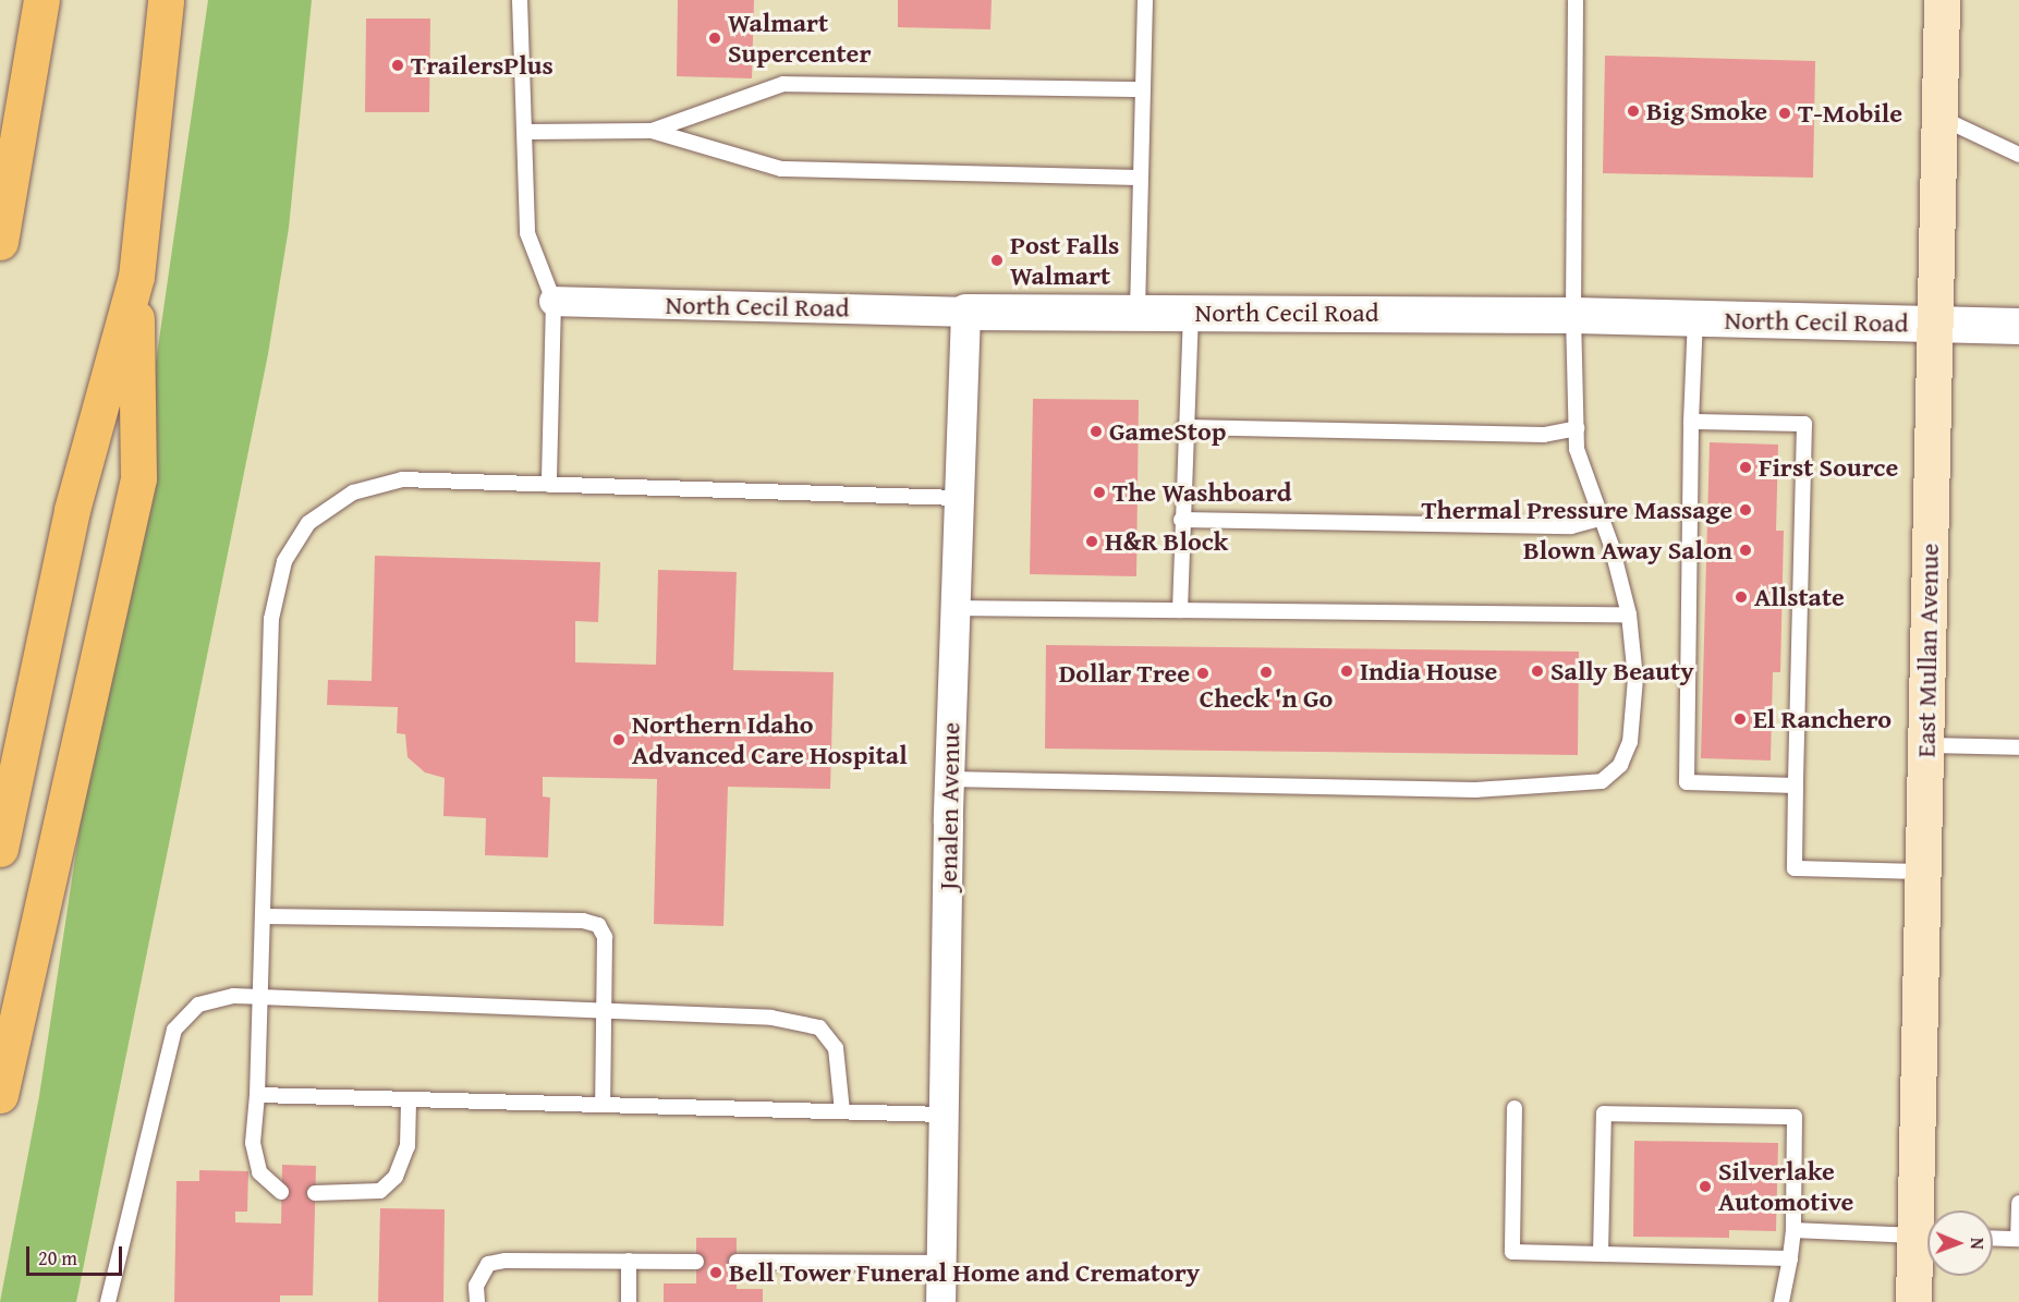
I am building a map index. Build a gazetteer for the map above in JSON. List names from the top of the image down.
{
  "streets": {
    "main road": ["East Mullan Avenue"],
    "street": ["North Cecil Road", "Jenalen Avenue"]
  },
  "crossings": [
    ["North Cecil Road", "East Mullan Avenue"],
    ["North Cecil Road", "Jenalen Avenue"]
  ],
  "places": [
    "Walmart Supercenter",
    "TrailersPlus",
    "Big Smoke",
    "T-Mobile",
    "Post Falls Walmart",
    "GameStop",
    "First Source",
    "The Washboard",
    "Thermal Pressure Massage",
    "H&R Block",
    "Blown Away Salon",
    "Allstate",
    "India House",
    "Sally Beauty",
    "Check 'n Go",
    "Dollar Tree",
    "El Ranchero",
    "Northern Idaho Advanced Care Hospital",
    "Silverlake Automotive",
    "Bell Tower Funeral Home and Crematory"
  ],
  "scale_bar": "20 m",
  "north": "right"
}
